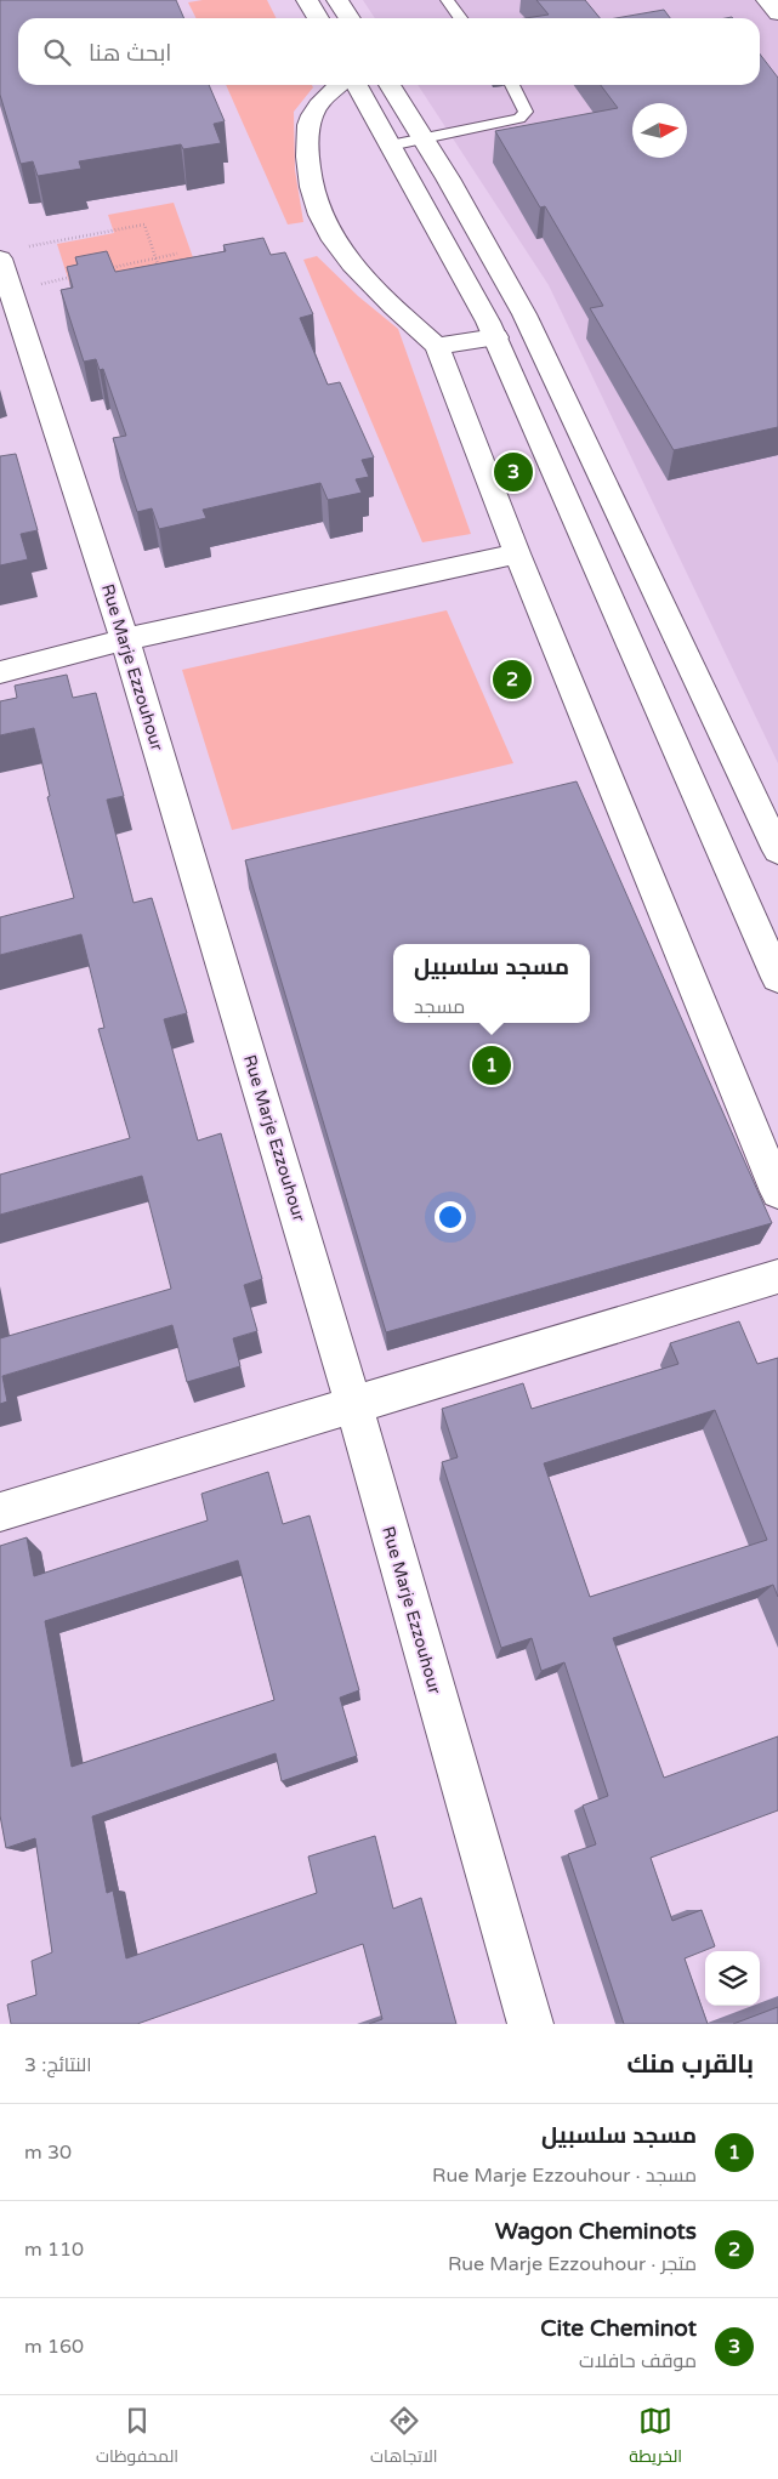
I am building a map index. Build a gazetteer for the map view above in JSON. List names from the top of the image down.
{
  "streets": {
    "street": ["Rue Marje Ezzouhour"]
  },
  "north": "right",
  "page": {
    "search": "ابحث هنا",
    "pins": ["3", "2", "1"],
    "popup": ["مسجد سلسبيل", "مسجد"],
    "heading": ["بالقرب منك", "النتائج: 3"],
    "list": [
      {
        "mark": "1",
        "name": "مسجد سلسبيل",
        "note": "مسجد · Rue Marje Ezzouhour",
        "value": "30 m"
      },
      {
        "mark": "2",
        "name": "Wagon Cheminots",
        "note": "متجر · Rue Marje Ezzouhour",
        "value": "110 m"
      },
      {
        "mark": "3",
        "name": "Cite Cheminot",
        "note": "موقف حافلات",
        "value": "160 m"
      }
    ],
    "nav": ["الخريطة", "الاتجاهات", "المحفوظات"]
  }
}
